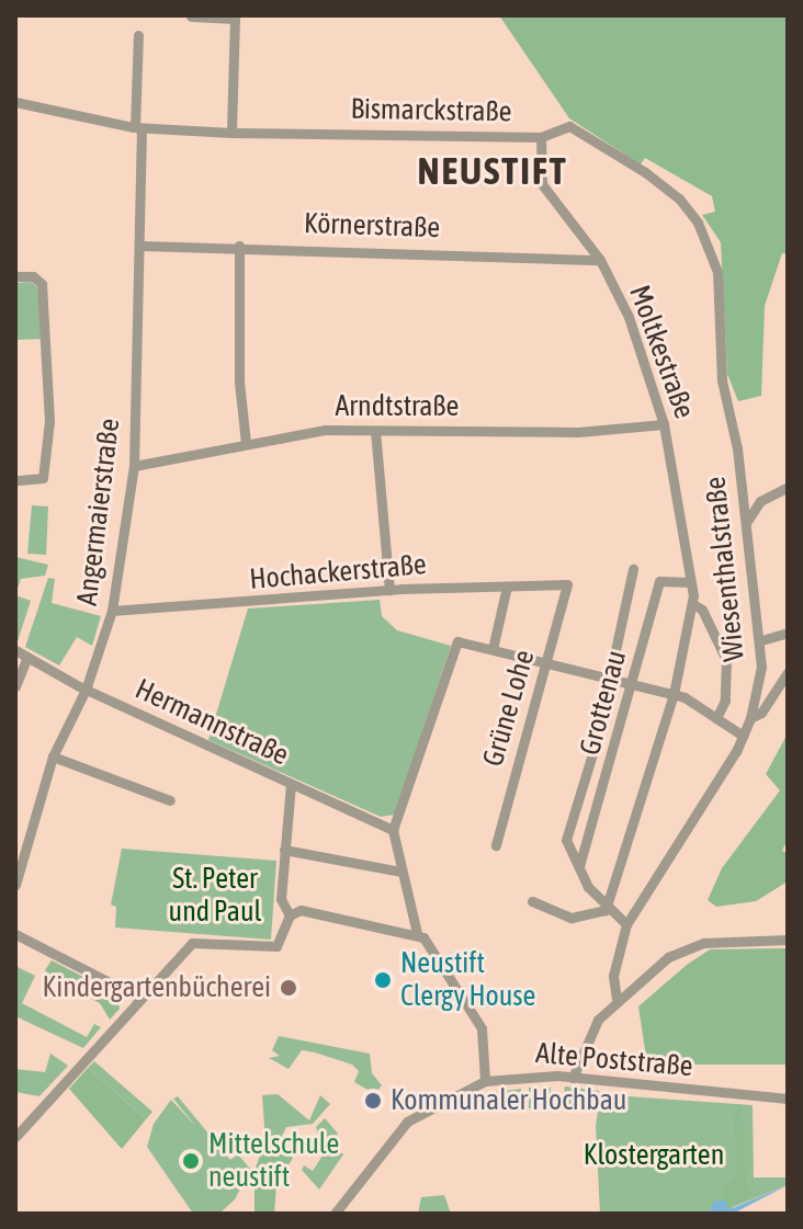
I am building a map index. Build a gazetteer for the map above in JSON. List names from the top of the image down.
{
  "streets": {
    "street": [
      "Bismarckstraße",
      "Körnerstraße",
      "Moltkestraße",
      "Arndtstraße",
      "Angermaierstraße",
      "Wiesenthalstraße",
      "Hochackerstraße",
      "Grottenau",
      "Grüne Lohe",
      "Hermannstraße",
      "Alte Poststraße"
    ]
  },
  "crossings": [
    ["Bismarckstraße", "Moltkestraße"],
    ["Bismarckstraße", "Angermaierstraße"],
    ["Bismarckstraße", "Wiesenthalstraße"],
    ["Körnerstraße", "Moltkestraße"],
    ["Körnerstraße", "Angermaierstraße"],
    ["Moltkestraße", "Arndtstraße"],
    ["Moltkestraße", "Grottenau"],
    ["Arndtstraße", "Angermaierstraße"],
    ["Angermaierstraße", "Hochackerstraße"],
    ["Angermaierstraße", "Hermannstraße"],
    ["Wiesenthalstraße", "Grottenau"],
    ["Hochackerstraße", "Grüne Lohe"]
  ],
  "districts": ["NEUSTIFT"],
  "parks": ["St. Peter und Paul", "Klostergarten"],
  "places": [
    "Neustift Clergy House",
    "Kindergartenbücherei",
    "Kommunaler Hochbau",
    "Mittelschule neustift"
  ]
}
